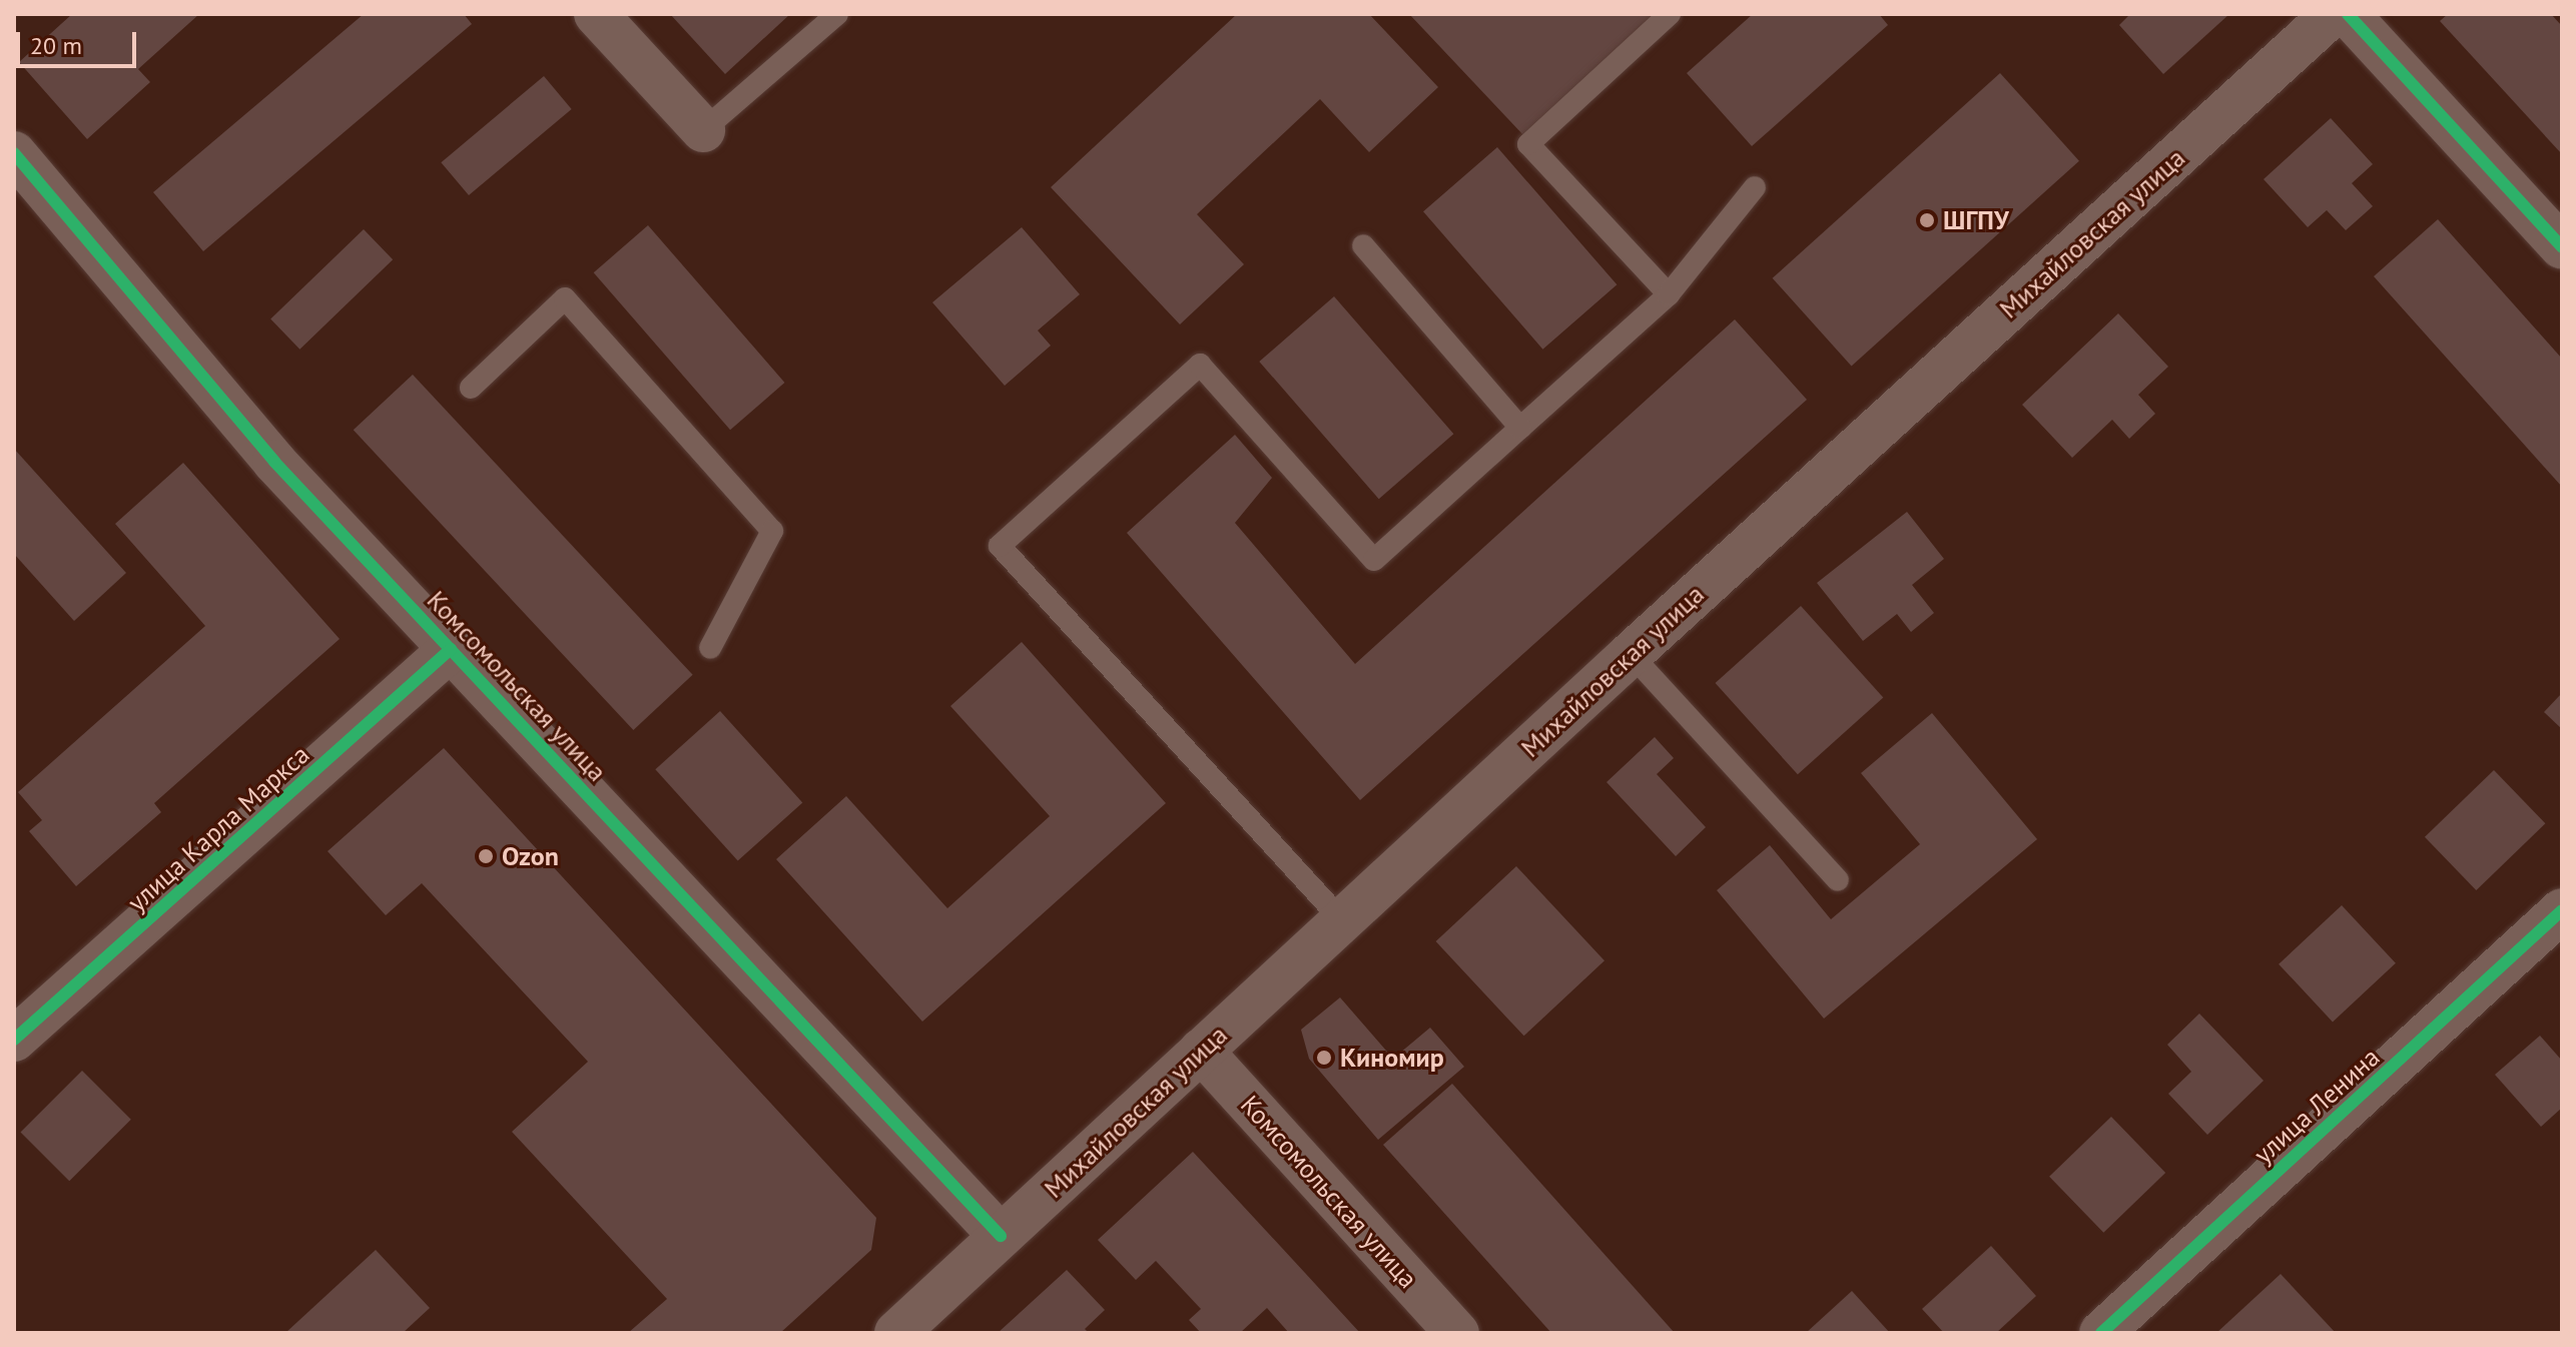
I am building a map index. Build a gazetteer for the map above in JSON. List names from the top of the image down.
{
  "streets": {
    "street": [
      "Михайловская улица",
      "Комсомольская улица",
      "улица Карла Маркса",
      "улица Ленина"
    ]
  },
  "crossings": [
    ["Михайловская улица", "Комсомольская улица"],
    ["Комсомольская улица", "улица Карла Маркса"]
  ],
  "places": ["ШГПУ", "Ozon", "Киномир"],
  "scale_bar": "20 m"
}
